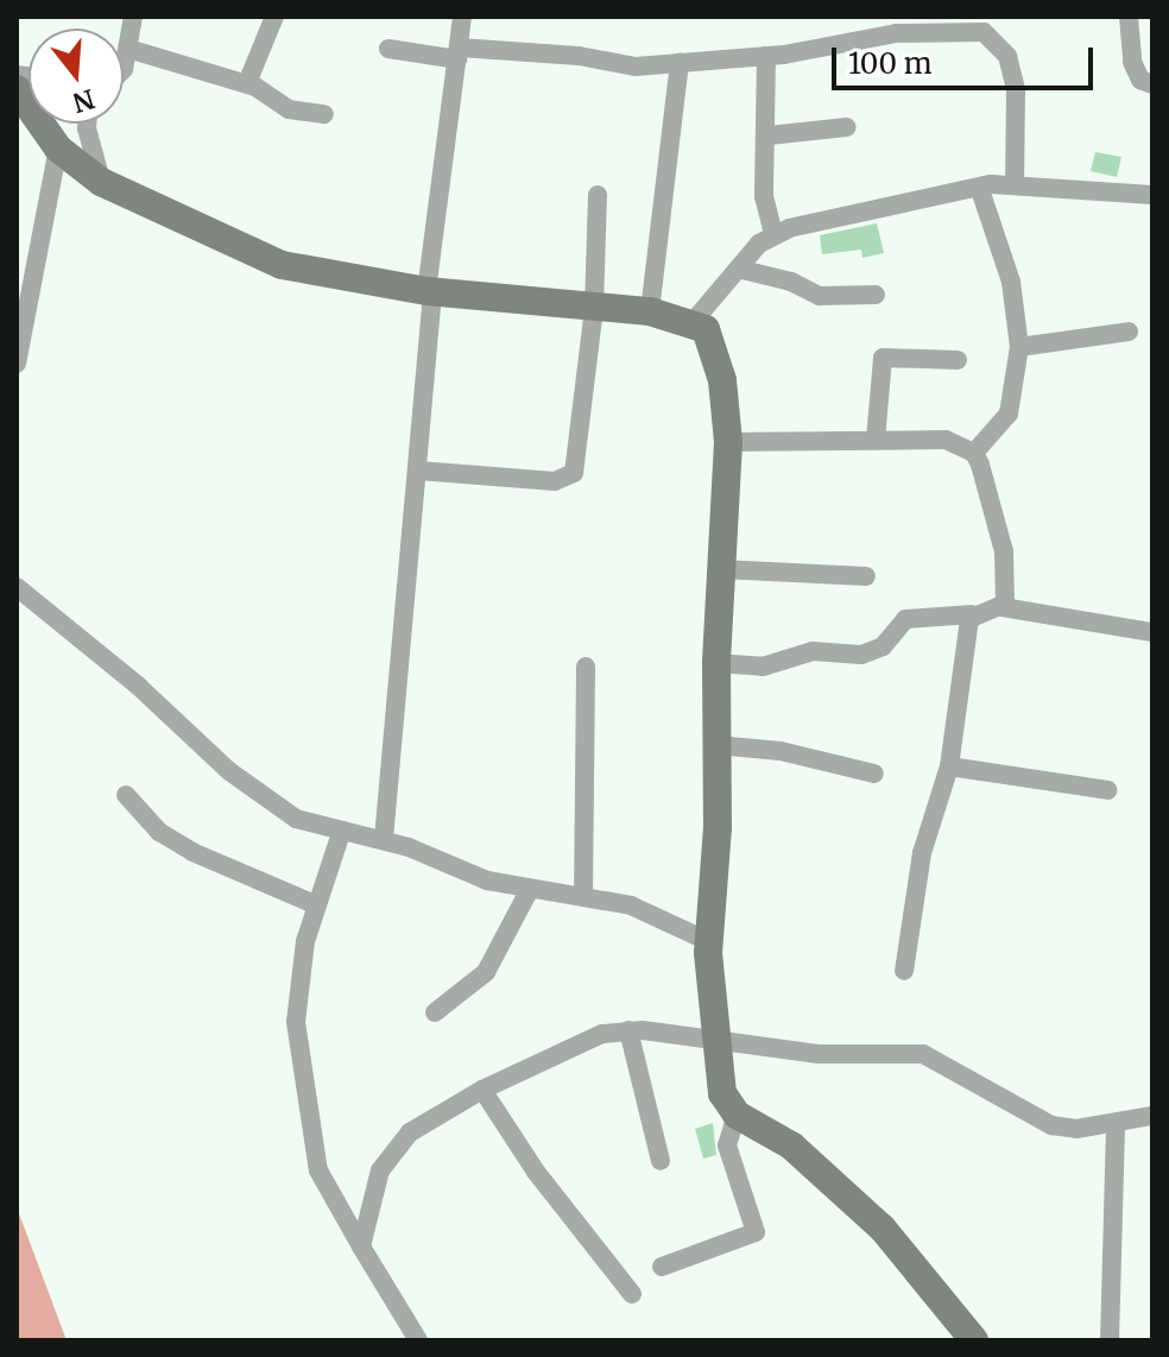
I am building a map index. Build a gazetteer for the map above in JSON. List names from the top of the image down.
{
  "scale_bar": "100 m",
  "north": "bottom"
}
